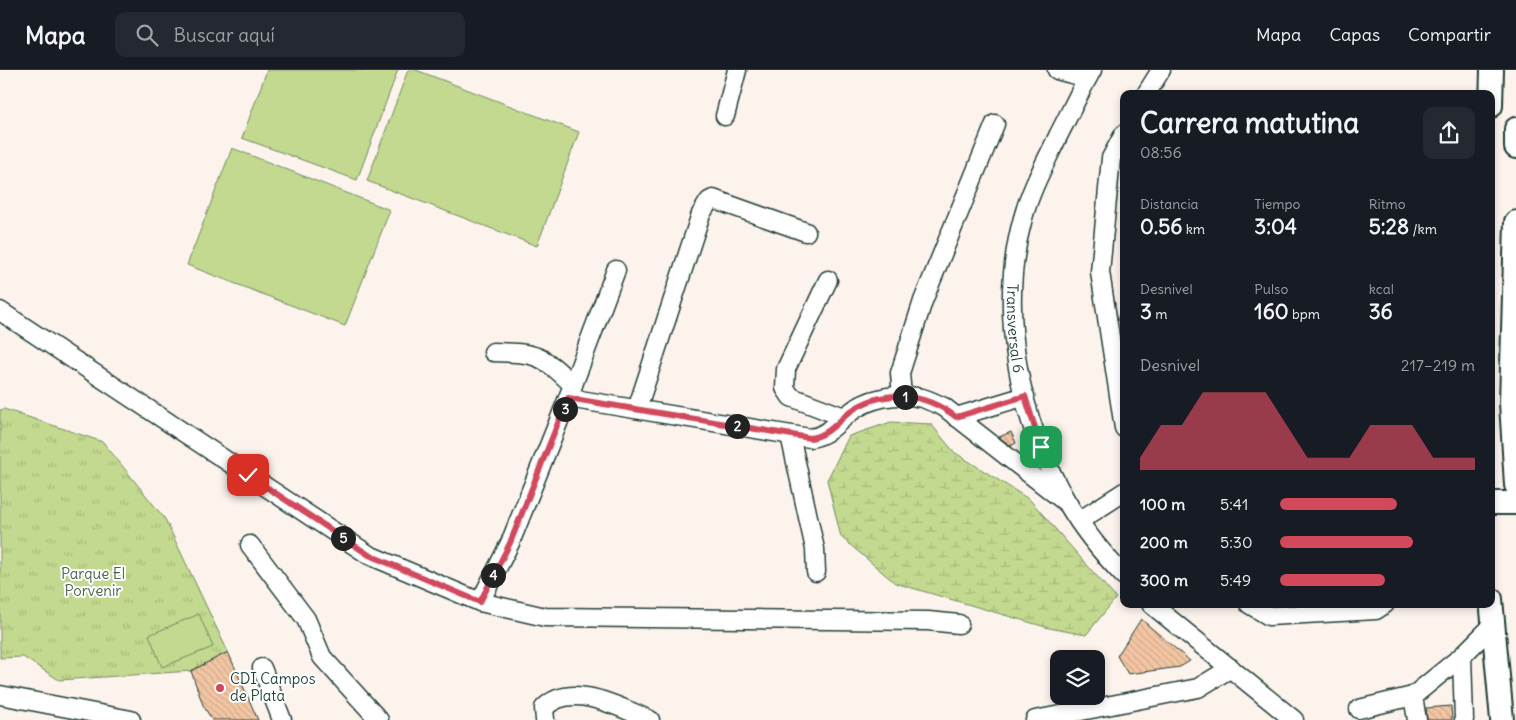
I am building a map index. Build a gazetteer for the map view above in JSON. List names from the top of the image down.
{
  "streets": {
    "street": ["Transversal 6"]
  },
  "parks": ["Parque El Porvenir"],
  "places": ["CDI Campos de Plata"],
  "page": {
    "header": "Mapa",
    "search": "Buscar aquí",
    "nav": ["Mapa", "Capas", "Compartir"],
    "heading": ["Carrera matutina", "08:56"],
    "stats": [
      ["Distancia", "0.56 km"],
      ["Tiempo", "3:04"],
      ["Ritmo", "5:28 /km"],
      ["Desnivel", "3 m"],
      ["Pulso", "160 bpm"],
      ["kcal", "36"]
    ],
    "chart": ["Desnivel", "217–219 m"],
    "pins": [
      "1",
      "3",
      "2",
      "5",
      "4"
    ],
    "list": [
      {
        "name": "100 m",
        "note": "5:41"
      },
      {
        "name": "200 m",
        "note": "5:30"
      },
      {
        "name": "300 m",
        "note": "5:49"
      }
    ]
  }
}
